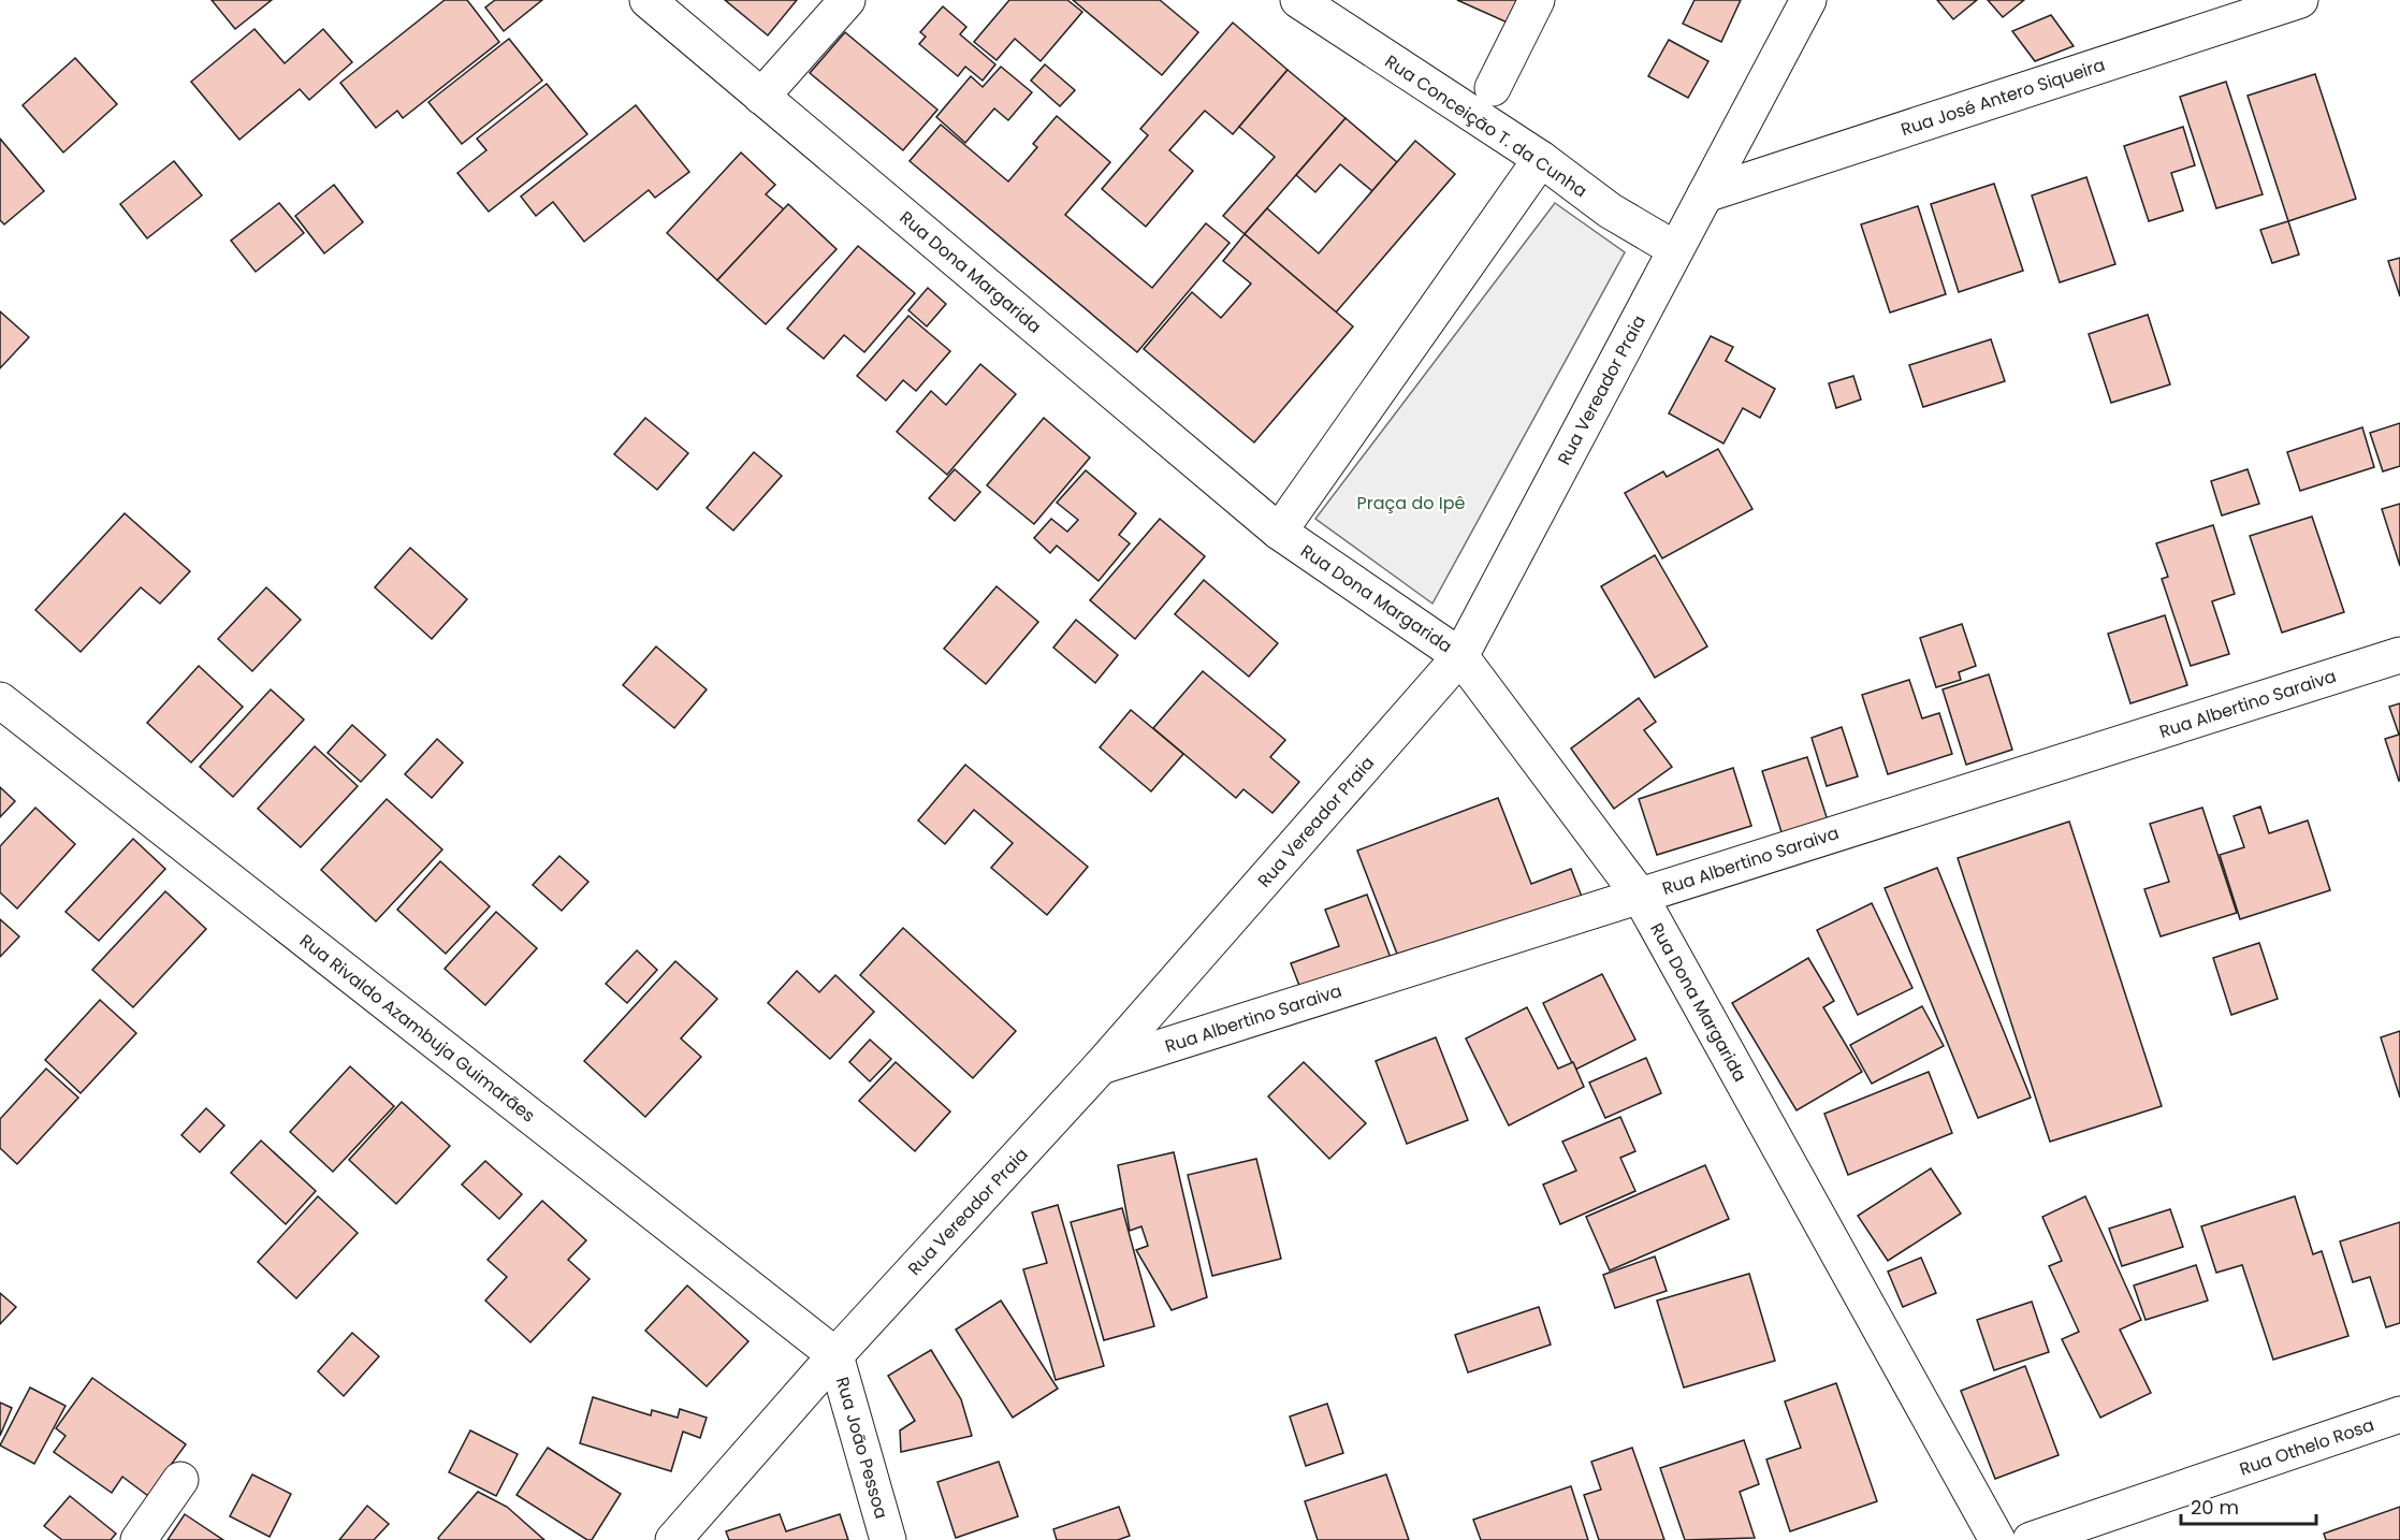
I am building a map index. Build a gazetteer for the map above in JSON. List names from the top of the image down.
{
  "streets": {
    "street": [
      "Rua José Antero Siqueira",
      "Rua Conceição T. da Cunha",
      "Rua Dona Margarida",
      "Rua Vereador Praia",
      "Rua Albertino Saraiva",
      "Rua Rivaldo Azambuja Guimarães",
      "Rua Othelo Rosa",
      "Rua João Pessoa"
    ]
  },
  "crossings": [
    ["Rua José Antero Siqueira", "Rua Vereador Praia"],
    ["Rua Conceição T. da Cunha", "Rua Vereador Praia"],
    ["Rua Dona Margarida", "Rua Vereador Praia"],
    ["Rua Dona Margarida", "Rua Albertino Saraiva"],
    ["Rua Vereador Praia", "Rua Albertino Saraiva"],
    ["Rua Vereador Praia", "Rua Rivaldo Azambuja Guimarães"],
    ["Rua Vereador Praia", "Rua João Pessoa"],
    ["Rua Rivaldo Azambuja Guimarães", "Rua João Pessoa"]
  ],
  "parks": ["Praça do Ipê"],
  "scale_bar": "20 m"
}
